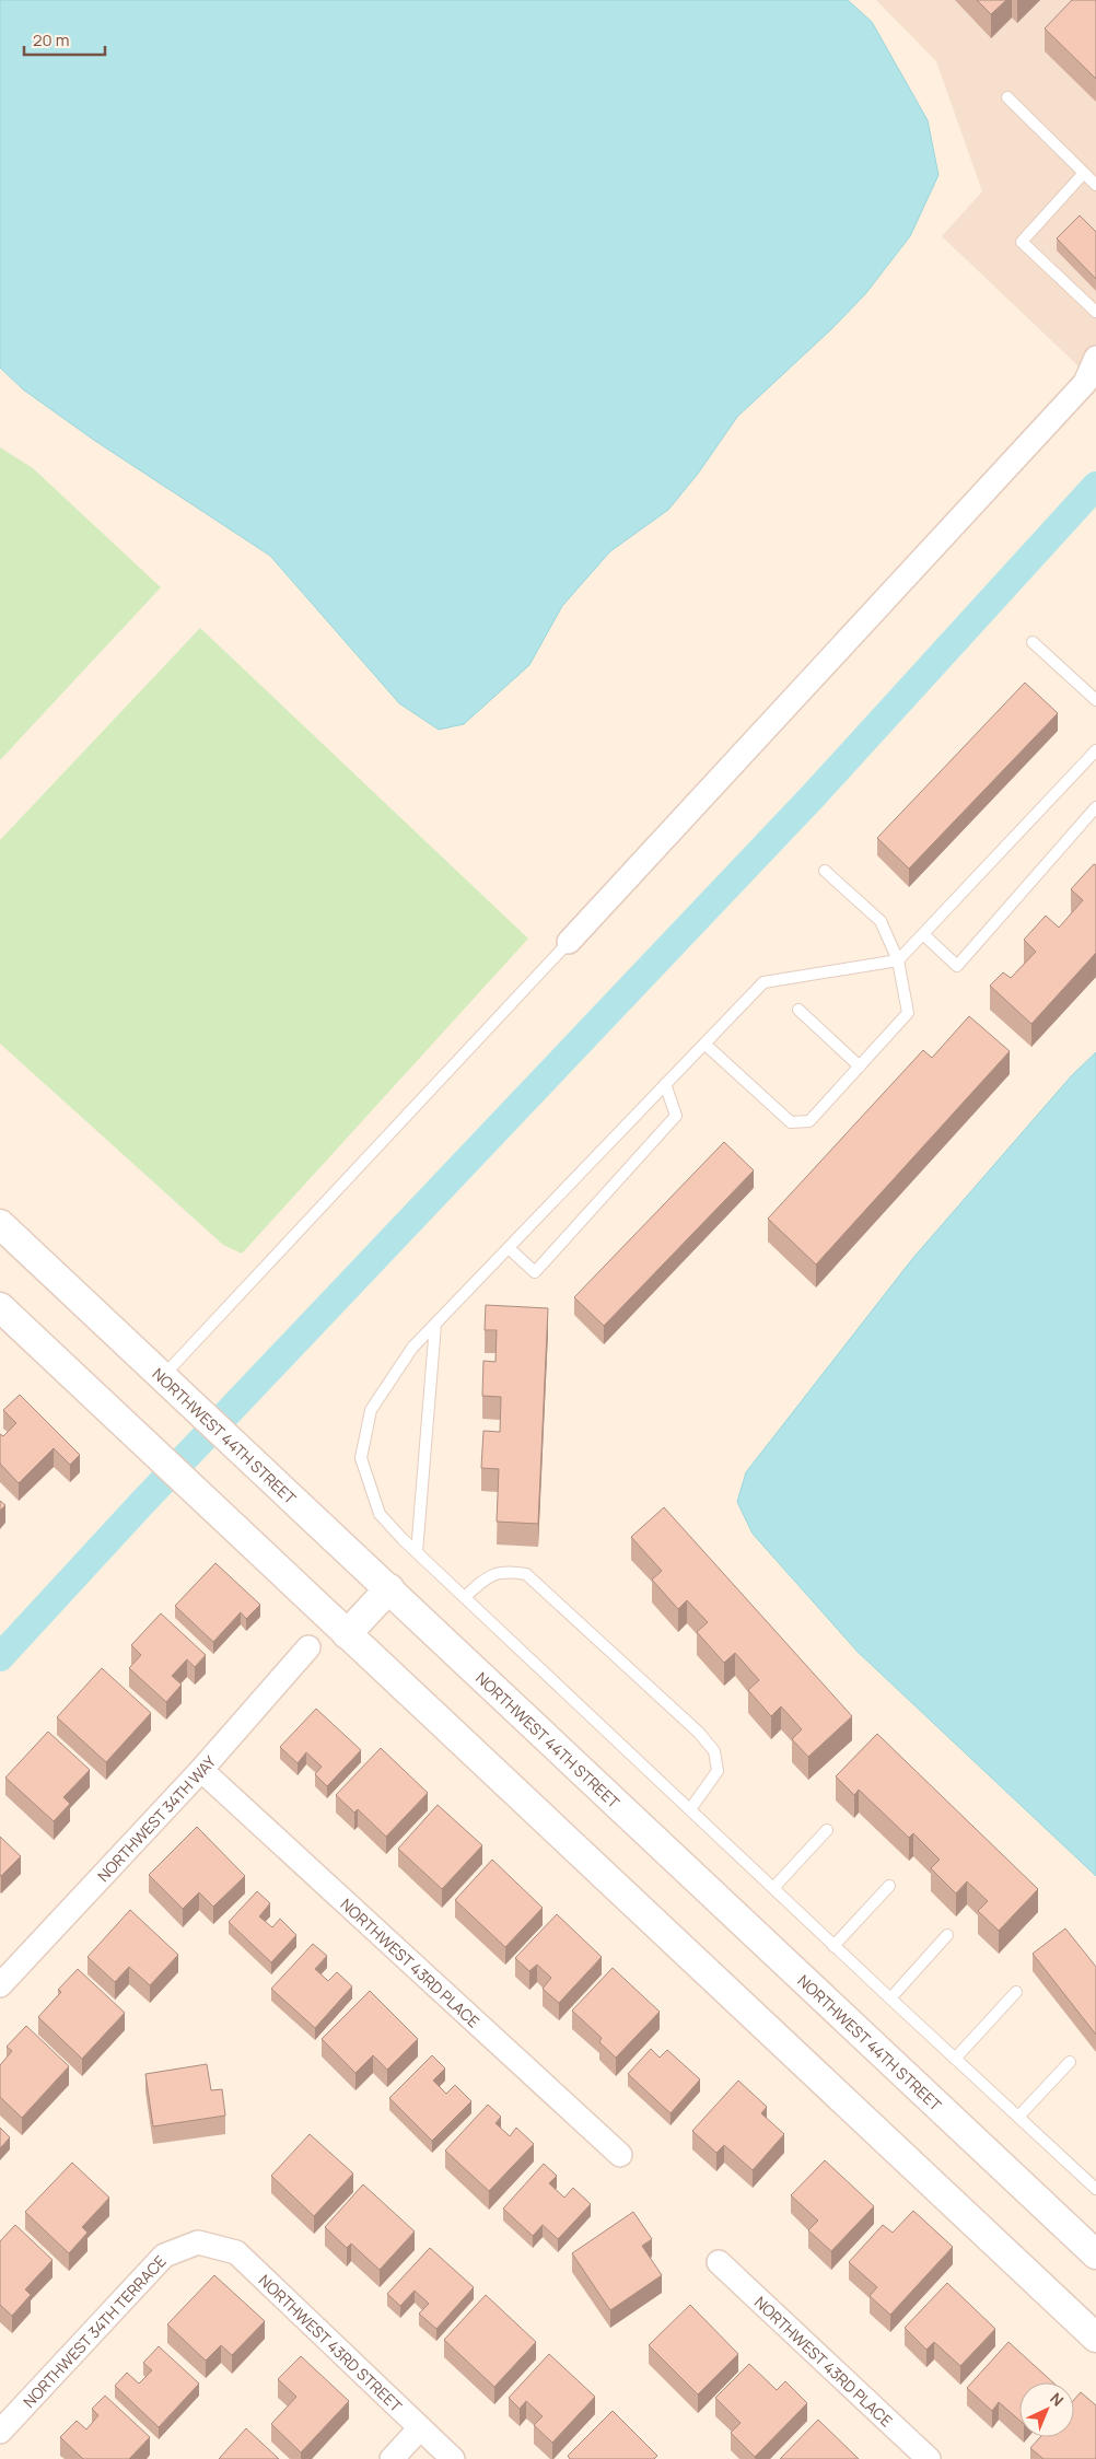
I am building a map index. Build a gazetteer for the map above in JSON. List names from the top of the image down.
{
  "streets": {
    "street": [
      "NORTHWEST 44TH STREET",
      "NORTHWEST 34TH WAY",
      "NORTHWEST 43RD PLACE",
      "NORTHWEST 34TH TERRACE",
      "NORTHWEST 43RD STREET"
    ]
  },
  "crossings": [
    ["NORTHWEST 34TH WAY", "NORTHWEST 43RD PLACE"],
    ["NORTHWEST 34TH TERRACE", "NORTHWEST 43RD STREET"]
  ],
  "scale_bar": "20 m",
  "north": "top right"
}
